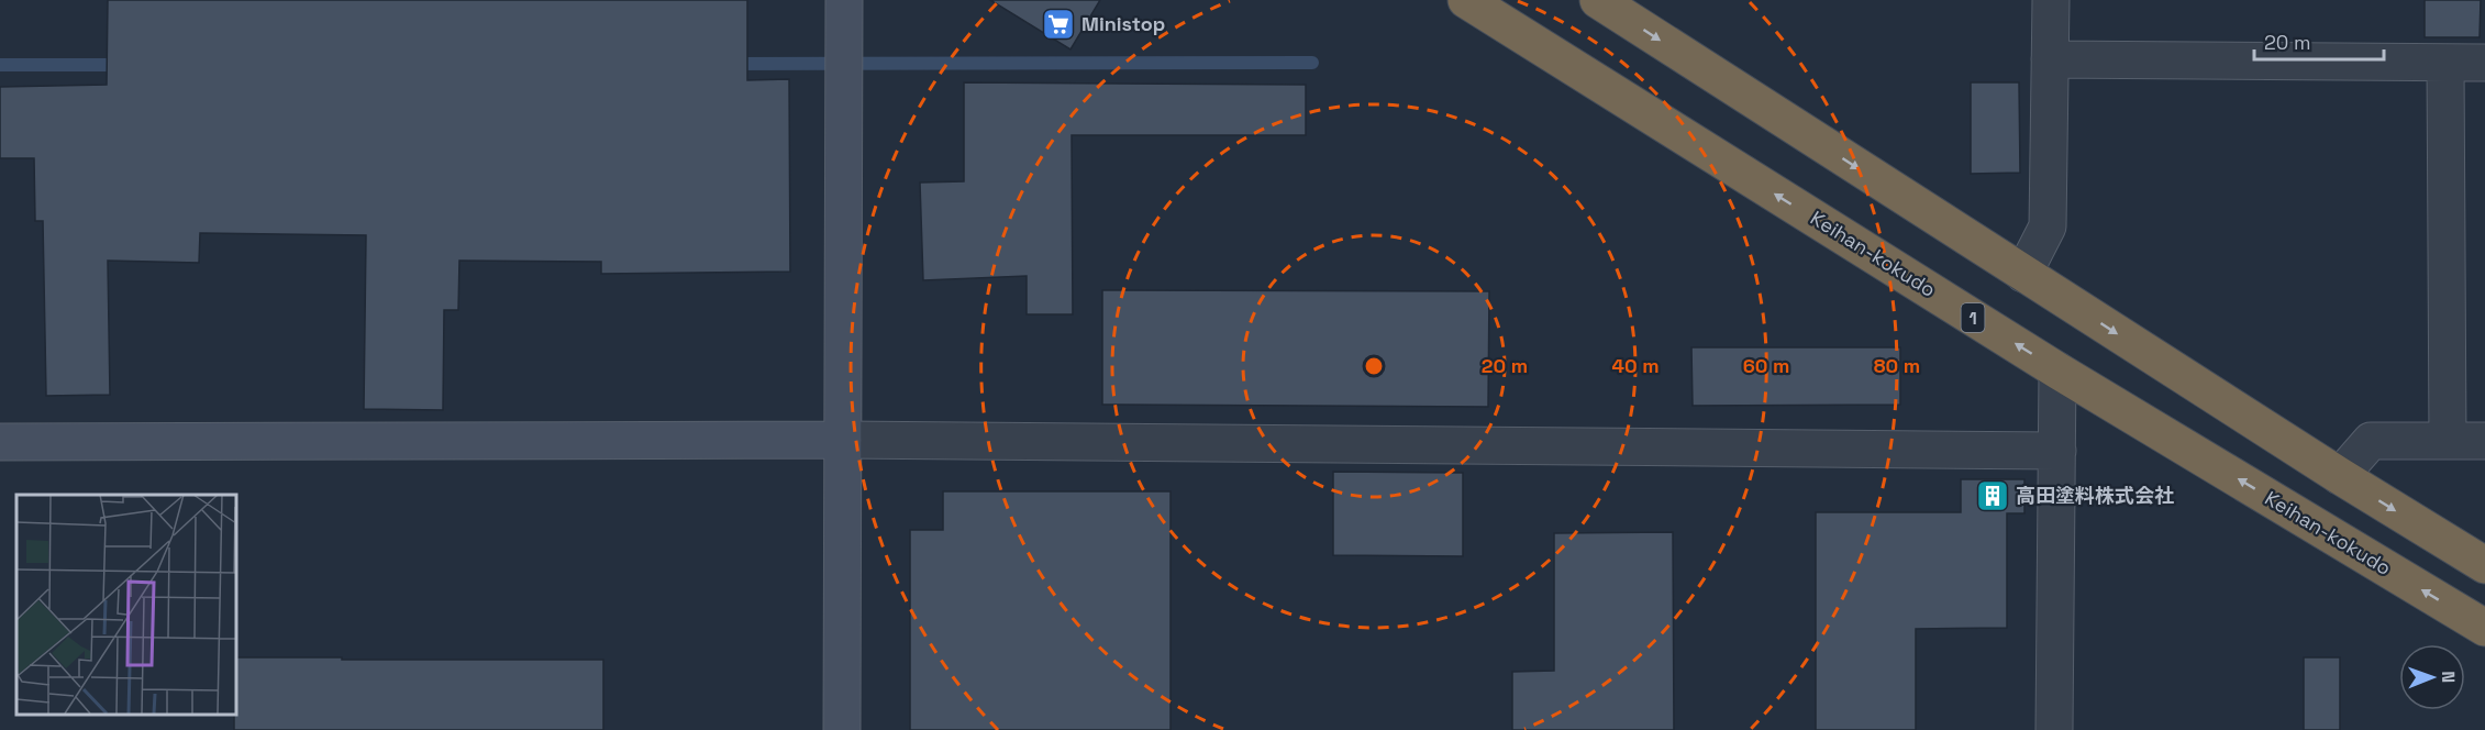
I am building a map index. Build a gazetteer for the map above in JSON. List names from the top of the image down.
{
  "streets": {
    "highway": ["Keihan-kokudo", "1"]
  },
  "places": {
    "supermarket": ["Ministop"],
    "building": ["高田塗料株式会社"]
  },
  "scale_bar": "20 m",
  "north": "right",
  "rings": [
    "20 m",
    "40 m",
    "60 m",
    "80 m"
  ]
}
